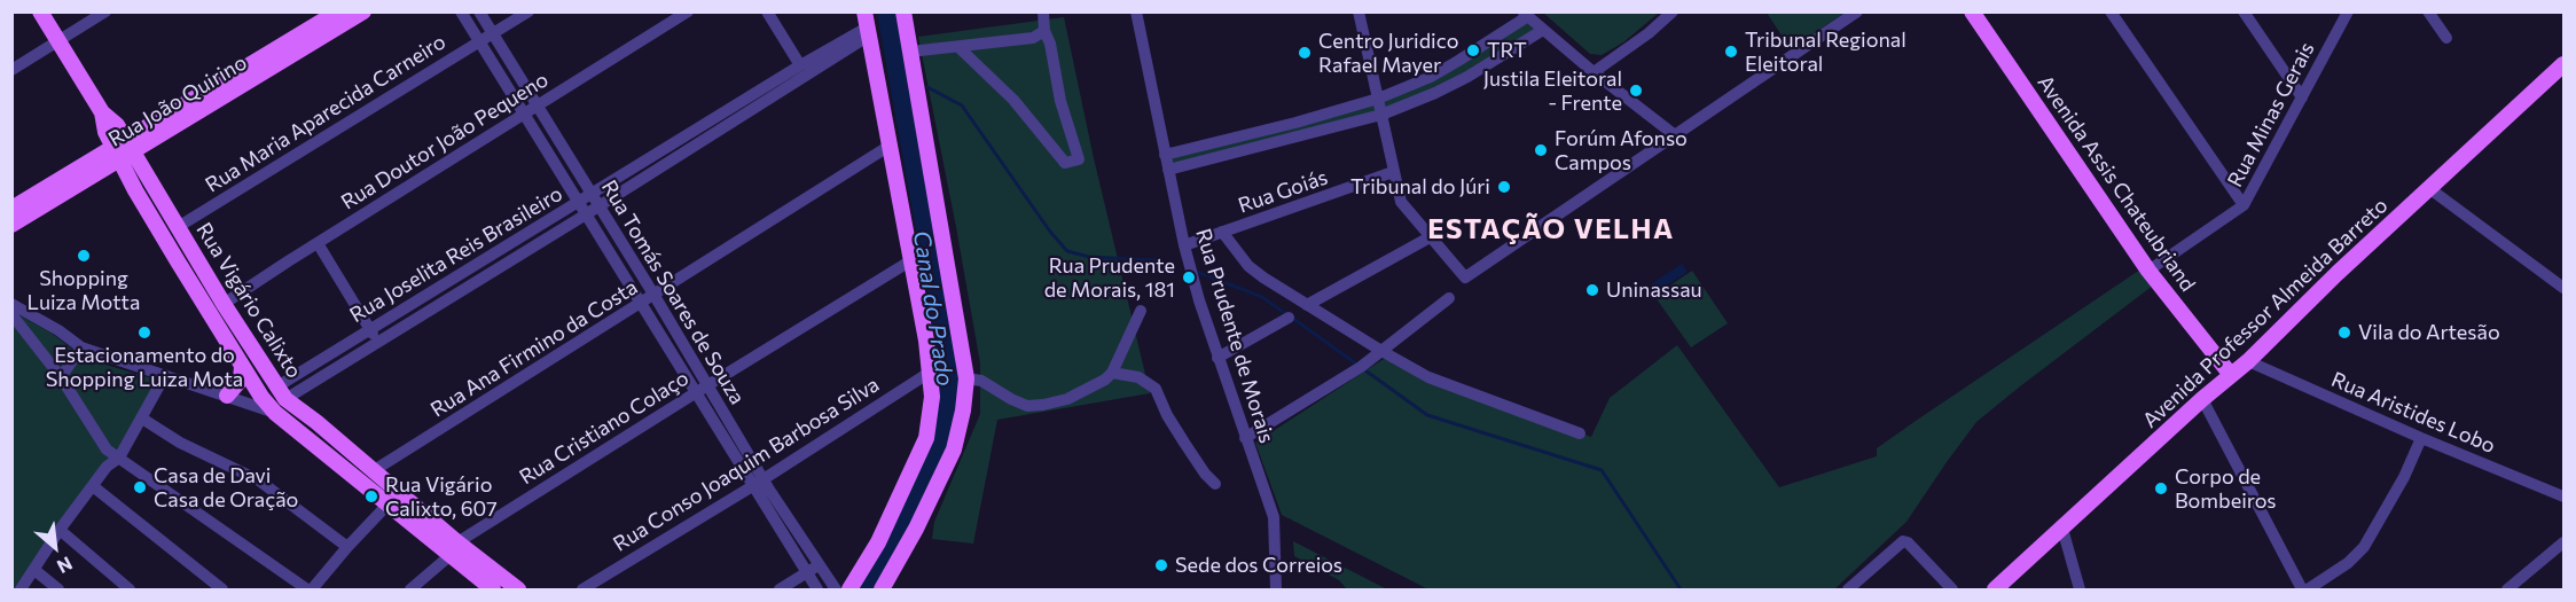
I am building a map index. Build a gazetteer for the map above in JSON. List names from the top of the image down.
{
  "streets": {
    "main road": [
      "Rua João Quirino",
      "Avenida Assis Chateubriand",
      "Rua Vigário Calixto",
      "Avenida Professor Almeida Barreto"
    ],
    "street": [
      "Rua Maria Aparecida Carneiro",
      "Rua Minas Gerais",
      "Rua Doutor João Pequeno",
      "Rua Goiás",
      "Rua Joselita Reis Brasileiro",
      "Rua Tomás Soares de Souza",
      "Rua Prudente de Morais",
      "Rua Ana Firmino da Costa",
      "Rua Aristides Lobo",
      "Rua Cristiano Colaço",
      "Rua Conso Joaquim Barbosa Silva"
    ]
  },
  "crossings": [
    ["Rua João Quirino", "Rua Vigário Calixto"],
    ["Rua Maria Aparecida Carneiro", "Rua Tomás Soares de Souza"],
    ["Rua Maria Aparecida Carneiro", "Rua Vigário Calixto"],
    ["Rua Minas Gerais", "Avenida Assis Chateubriand"],
    ["Rua Doutor João Pequeno", "Rua Tomás Soares de Souza"],
    ["Rua Doutor João Pequeno", "Rua Vigário Calixto"],
    ["Avenida Assis Chateubriand", "Avenida Professor Almeida Barreto"],
    ["Rua Goiás", "Rua Prudente de Morais"],
    ["Rua Joselita Reis Brasileiro", "Rua Tomás Soares de Souza"],
    ["Rua Joselita Reis Brasileiro", "Rua Vigário Calixto"],
    ["Rua Tomás Soares de Souza", "Rua Ana Firmino da Costa"],
    ["Rua Tomás Soares de Souza", "Rua Cristiano Colaço"],
    ["Rua Tomás Soares de Souza", "Rua Conso Joaquim Barbosa Silva"],
    ["Rua Vigário Calixto", "Rua Ana Firmino da Costa"],
    ["Rua Vigário Calixto", "Rua Cristiano Colaço"],
    ["Avenida Professor Almeida Barreto", "Rua Aristides Lobo"]
  ],
  "districts": ["ESTAÇÃO VELHA"],
  "water": ["Canal do Prado"],
  "places": [
    "TRT",
    "Tribunal Regional Eleitoral",
    "Centro Juridico Rafael Mayer",
    "Justila Eleitoral - Frente",
    "Forúm Afonso Campos",
    "Tribunal do Júri",
    "Shopping Luiza Motta",
    "Rua Prudente de Morais, 181",
    "Uninassau",
    "Estacionamento do Shopping Luiza Mota",
    "Vila do Artesão",
    "Casa de Davi Casa de Oração",
    "Corpo de Bombeiros",
    "Rua Vigário Calixto, 607",
    "Sede dos Correios"
  ],
  "north": "bottom right"
}
